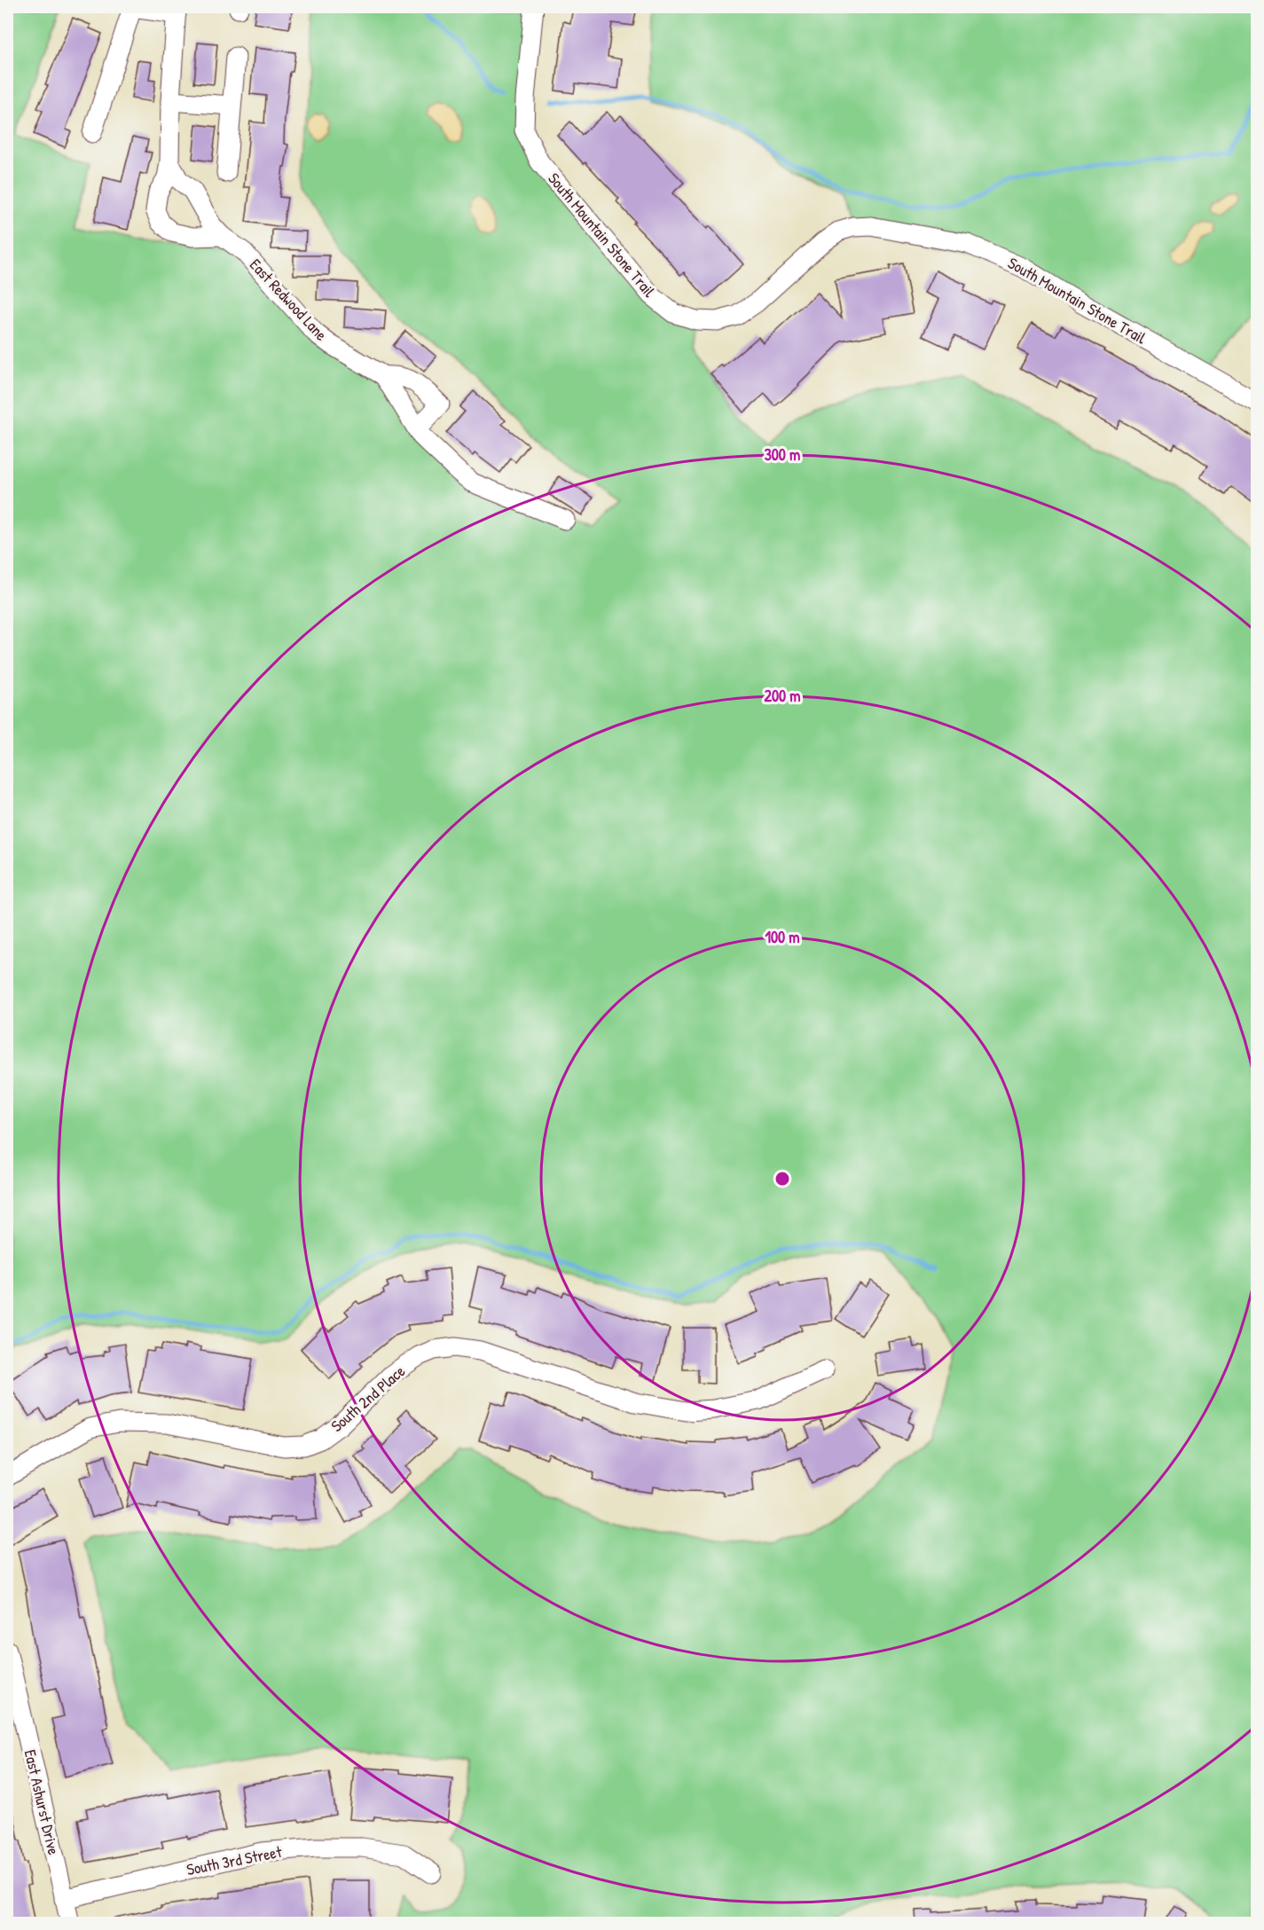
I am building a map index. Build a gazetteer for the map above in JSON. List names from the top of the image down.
{
  "streets": {
    "street": [
      "South Mountain Stone Trail",
      "East Redwood Lane",
      "South 2nd Place",
      "East Ashurst Drive",
      "South 3rd Street"
    ]
  },
  "crossings": [
    ["East Ashurst Drive", "South 3rd Street"]
  ],
  "rings": ["300 m", "200 m", "100 m"]
}
